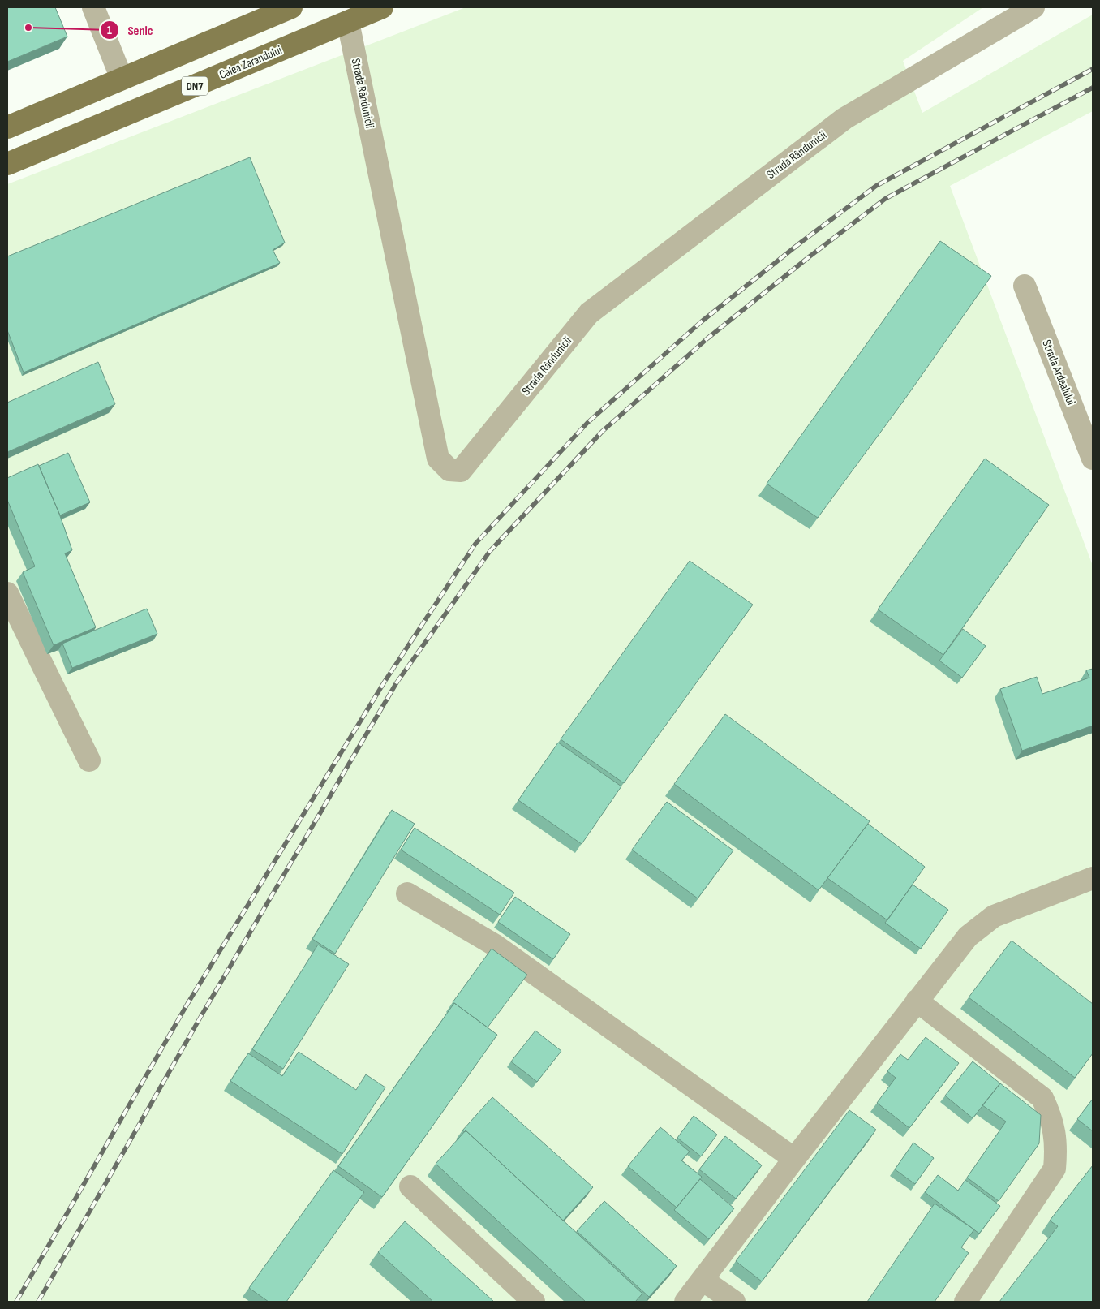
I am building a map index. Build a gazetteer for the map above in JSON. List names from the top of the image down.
{
  "streets": {
    "main road": ["Calea Zarandului", "DN7"],
    "street": ["Strada Rândunicii", "Strada Ardealului"]
  },
  "crossings": [
    ["Calea Zarandului", "Strada Rândunicii"]
  ],
  "places": ["Senic"]
}
